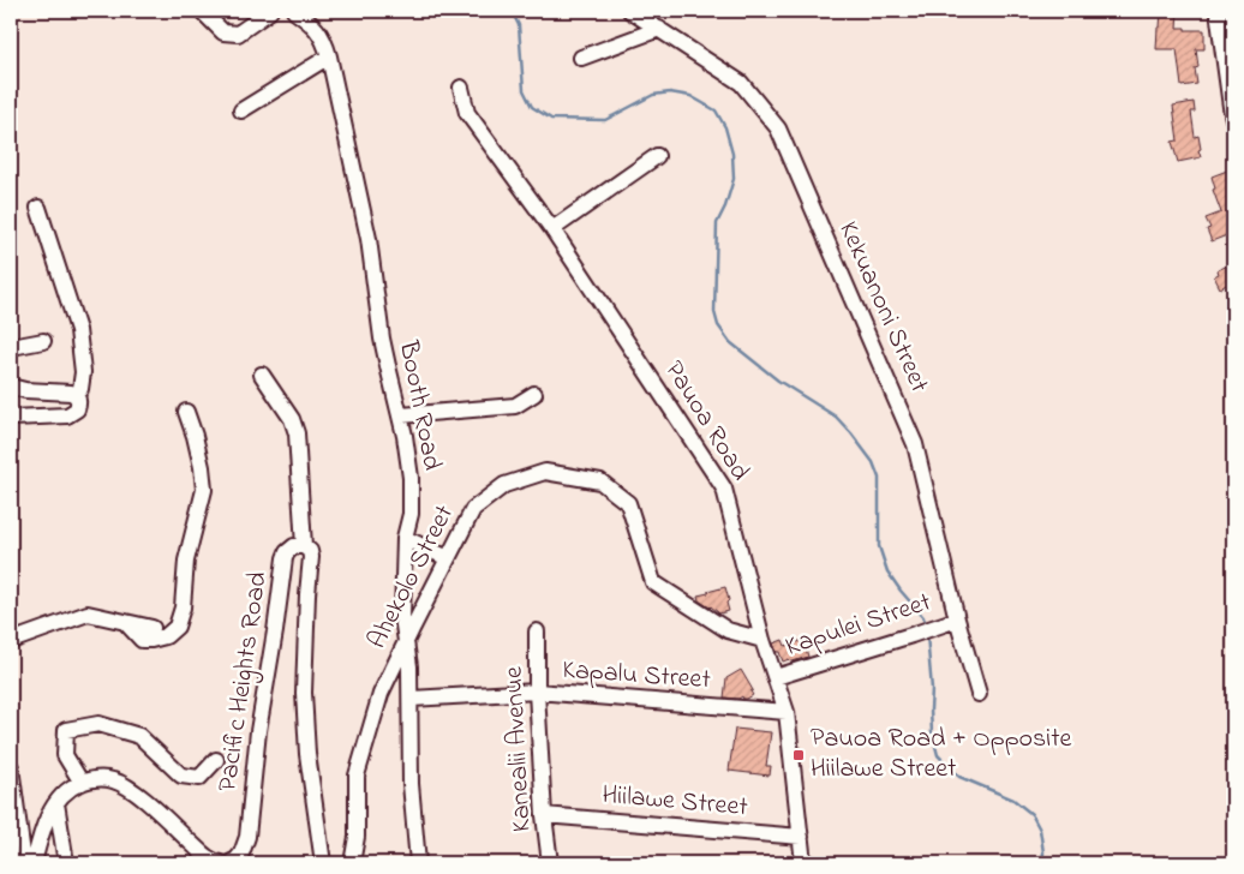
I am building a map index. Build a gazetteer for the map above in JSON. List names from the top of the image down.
{
  "streets": {
    "street": [
      "Kekuanoni Street",
      "Booth Road",
      "Pauoa Road",
      "Ahekolo Street",
      "Kapulei Street",
      "Kapalu Street",
      "Pacific Heights Road",
      "Kanealii Avenue",
      "Hiilawe Street"
    ]
  },
  "crossings": [
    ["Kekuanoni Street", "Kapulei Street"],
    ["Booth Road", "Ahekolo Street"],
    ["Booth Road", "Kapalu Street"],
    ["Pauoa Road", "Ahekolo Street"],
    ["Pauoa Road", "Kapulei Street"],
    ["Pauoa Road", "Kapalu Street"],
    ["Pauoa Road", "Hiilawe Street"],
    ["Kapalu Street", "Kanealii Avenue"],
    ["Kanealii Avenue", "Hiilawe Street"]
  ],
  "places": {
    "transit": ["Pauoa Road + Opposite Hiilawe Street"]
  }
}
